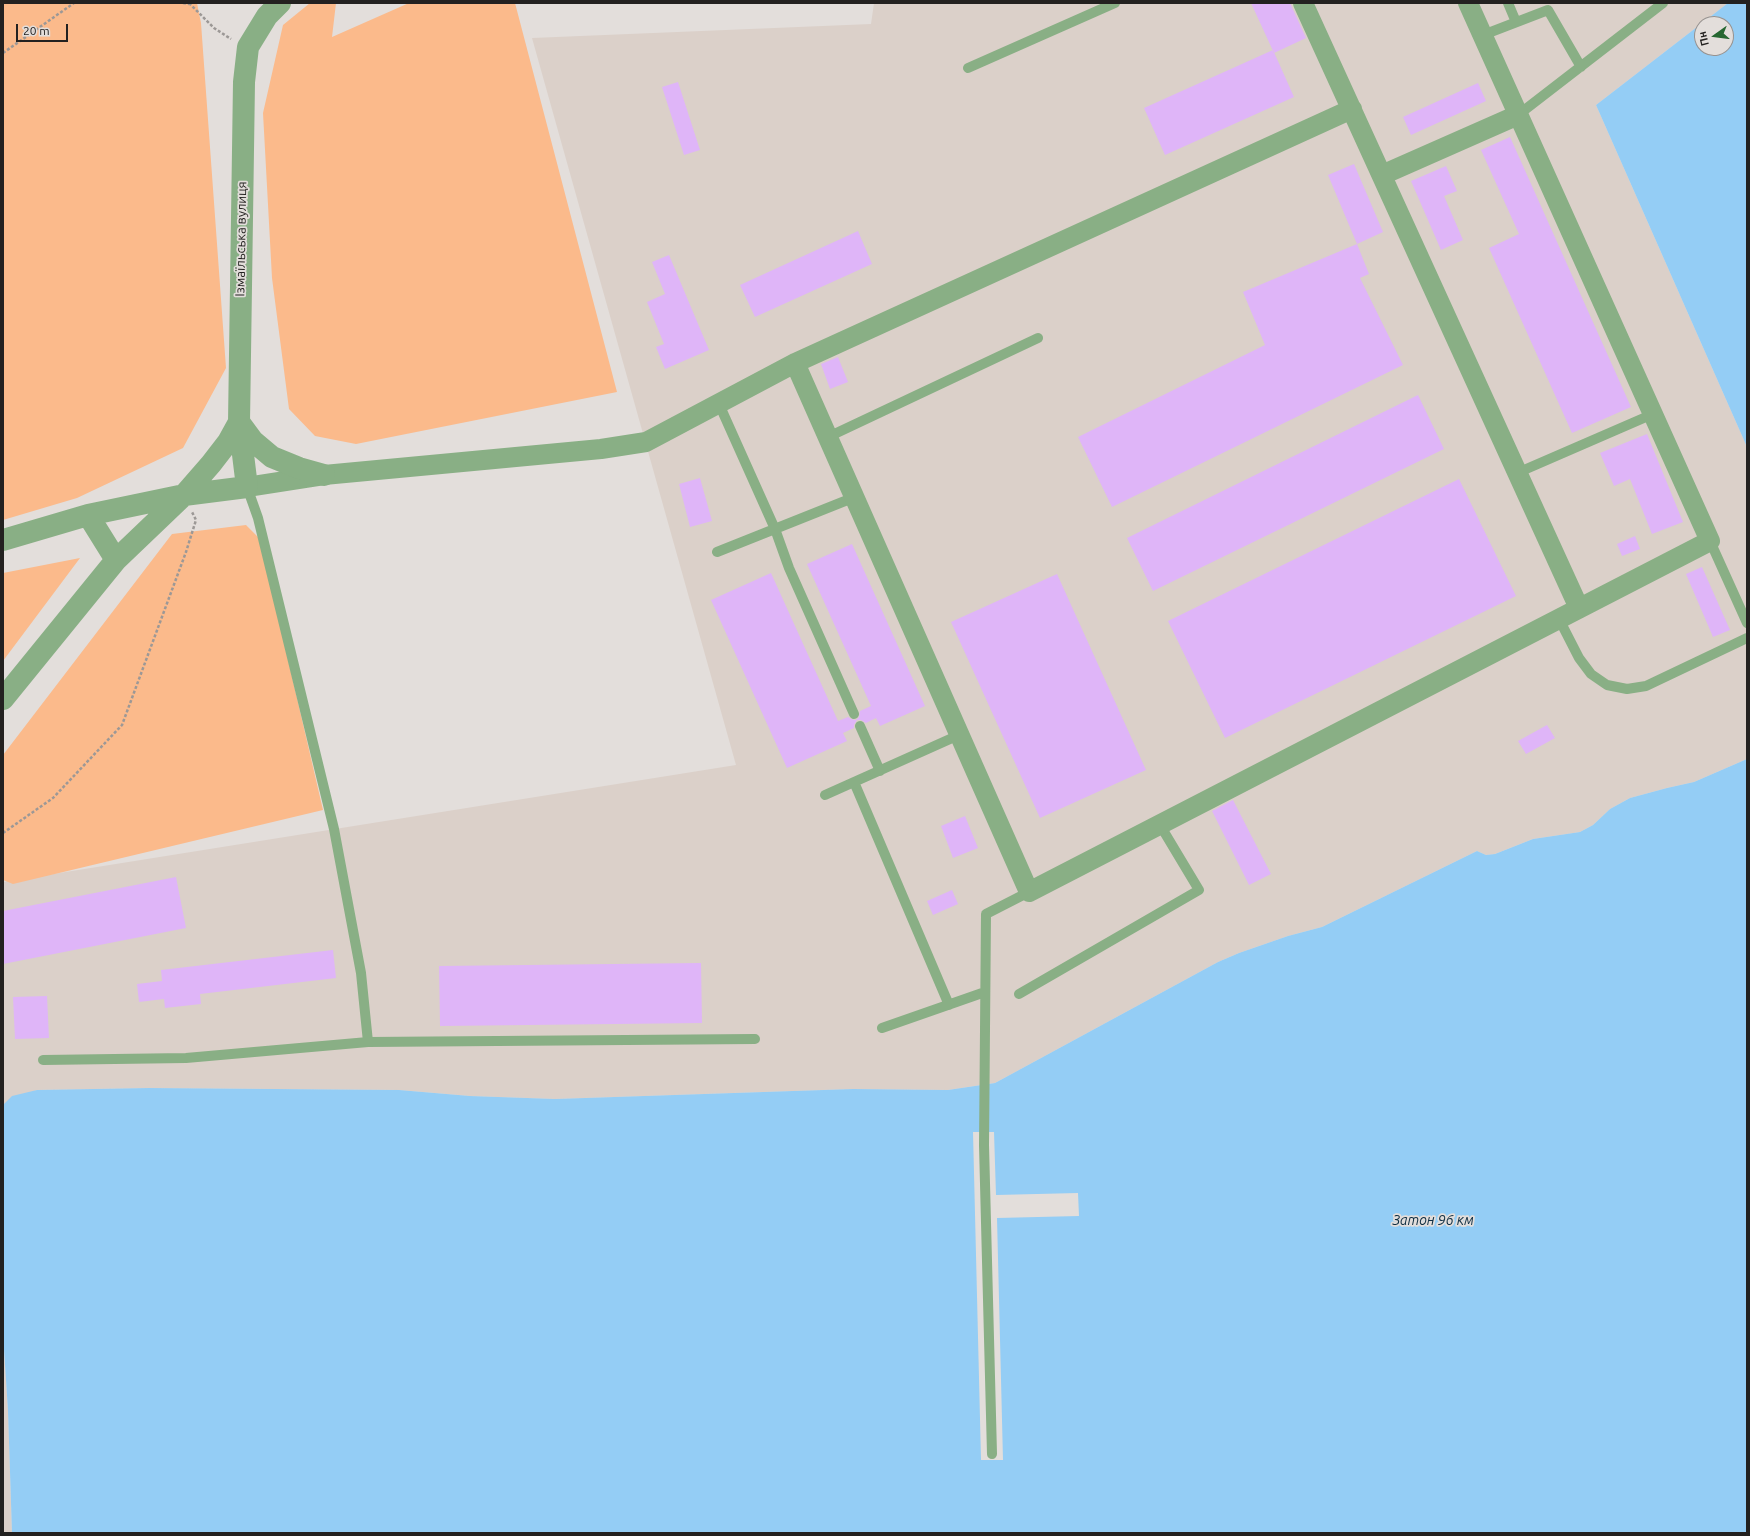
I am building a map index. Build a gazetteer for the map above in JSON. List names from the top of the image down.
{
  "streets": {
    "street": ["Ізмаїльська вулиця"]
  },
  "water": ["Затон 96 км"],
  "scale_bar": "20 m",
  "north": "left"
}
